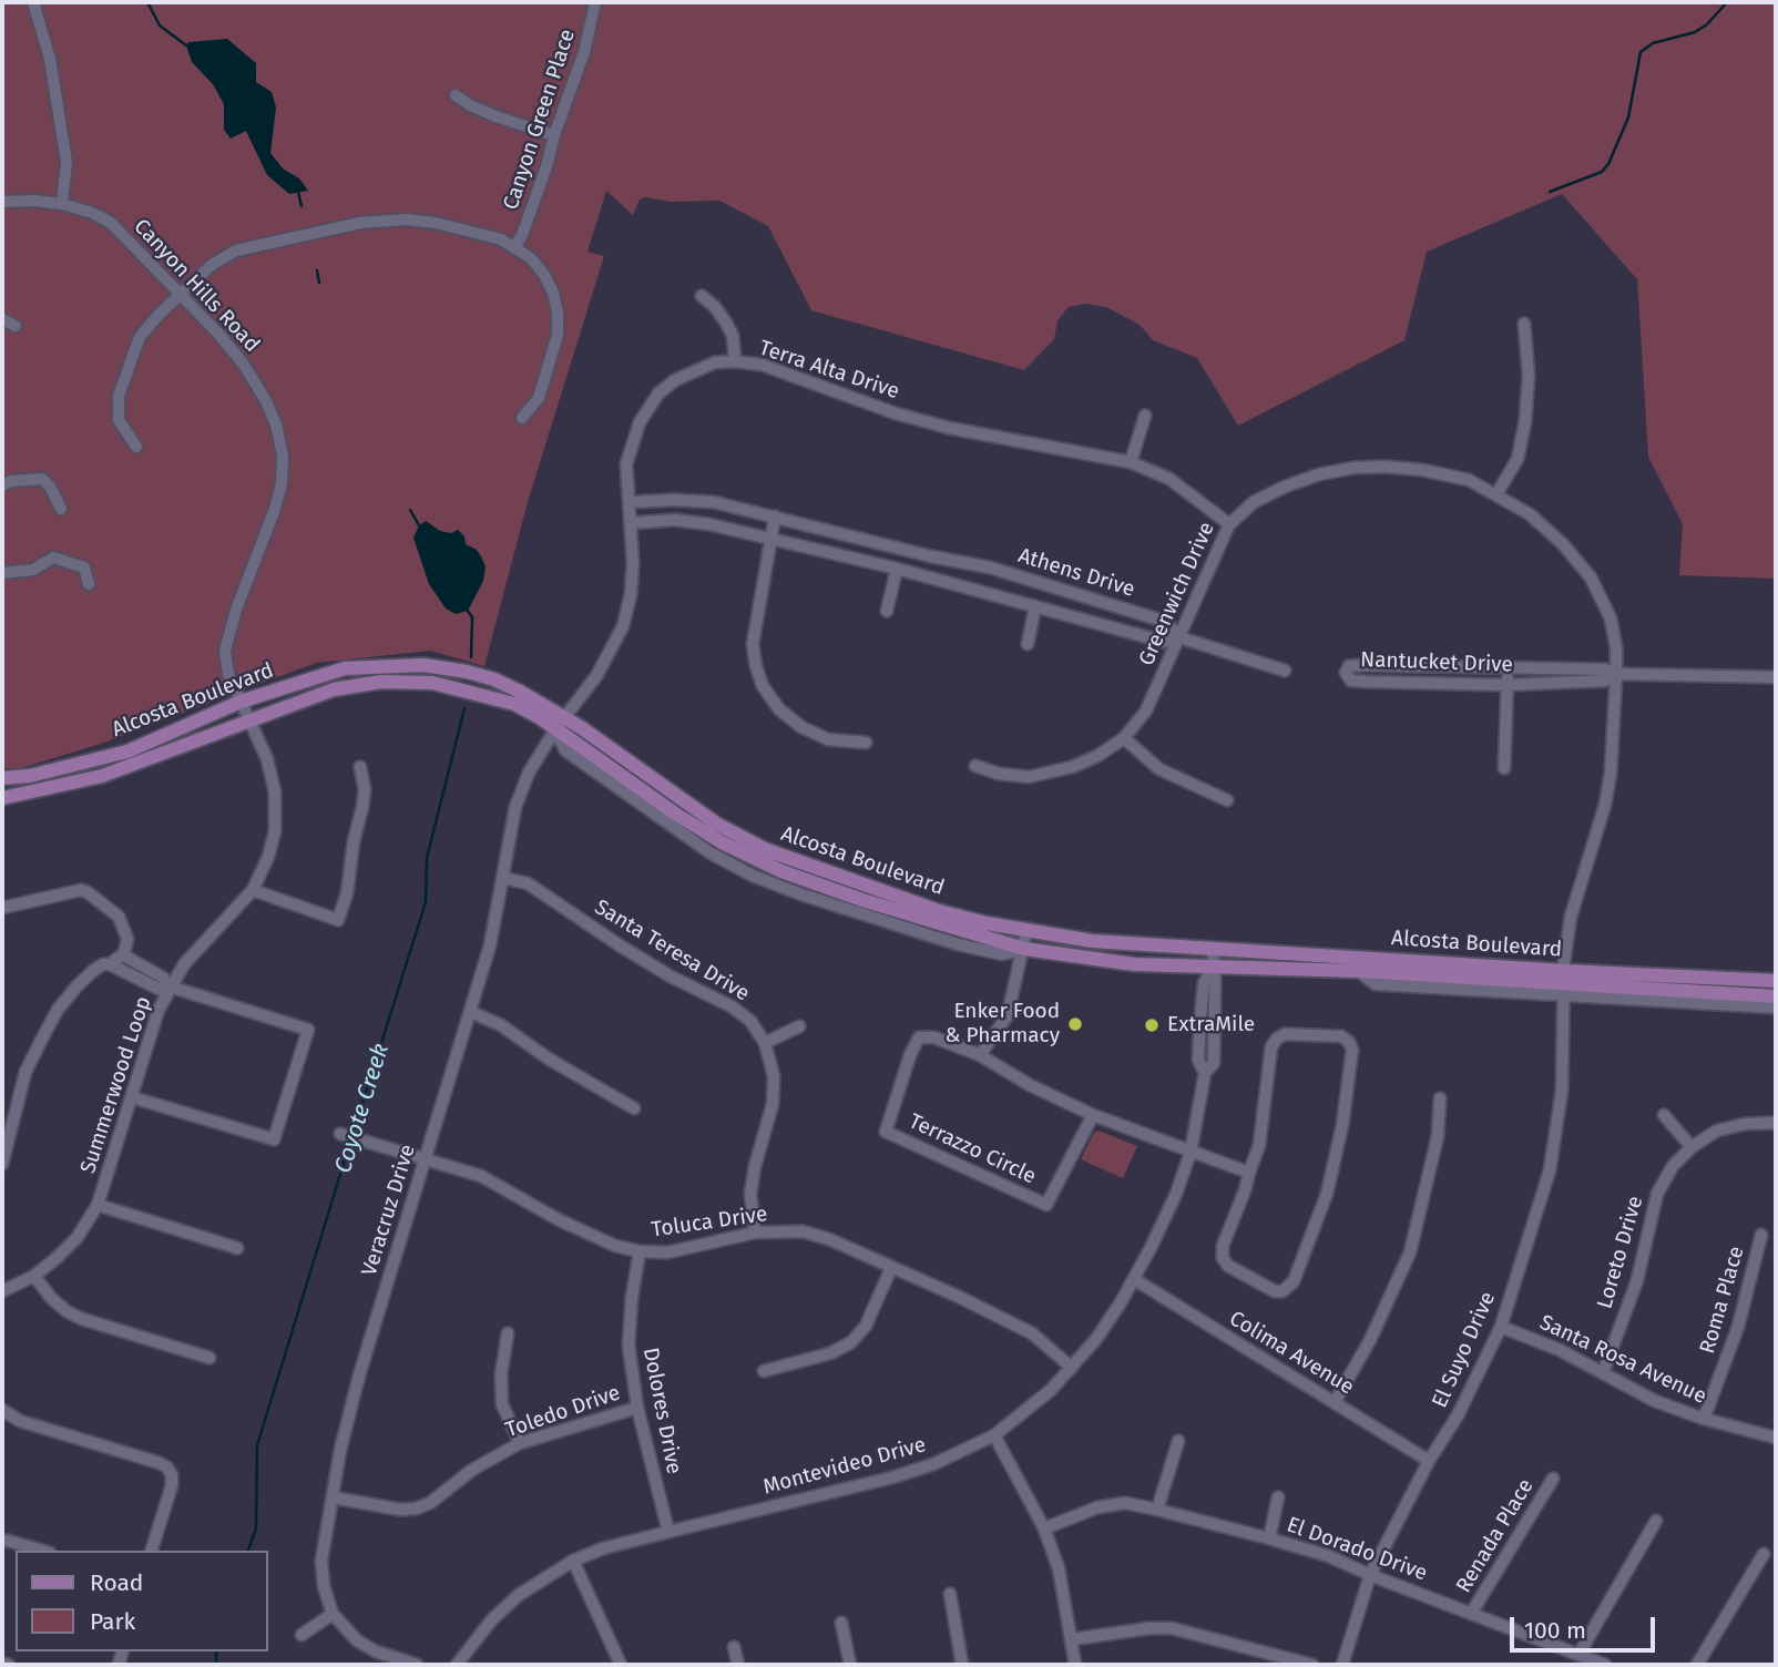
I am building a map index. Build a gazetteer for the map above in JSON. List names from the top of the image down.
{
  "streets": {
    "main road": ["Alcosta Boulevard"],
    "street": [
      "Canyon Green Place",
      "Canyon Hills Road",
      "Terra Alta Drive",
      "Athens Drive",
      "Greenwich Drive",
      "Nantucket Drive",
      "Santa Teresa Drive",
      "Summerwood Loop",
      "Terrazzo Circle",
      "Veracruz Drive",
      "Toluca Drive",
      "Loreto Drive",
      "Roma Place",
      "El Suyo Drive",
      "Colima Avenue",
      "Santa Rosa Avenue",
      "Dolores Drive",
      "Toledo Drive",
      "Montevideo Drive",
      "Renada Place",
      "El Dorado Drive"
    ]
  },
  "crossings": [
    ["Canyon Hills Road", "Alcosta Boulevard"],
    ["Canyon Hills Road", "Summerwood Loop"],
    ["Terra Alta Drive", "Athens Drive"],
    ["Terra Alta Drive", "Greenwich Drive"],
    ["Terra Alta Drive", "Alcosta Boulevard"],
    ["Terra Alta Drive", "Veracruz Drive"],
    ["Athens Drive", "Greenwich Drive"],
    ["Greenwich Drive", "Nantucket Drive"],
    ["Greenwich Drive", "Alcosta Boulevard"],
    ["Greenwich Drive", "El Suyo Drive"],
    ["Alcosta Boulevard", "Summerwood Loop"],
    ["Alcosta Boulevard", "Veracruz Drive"],
    ["Alcosta Boulevard", "El Suyo Drive"],
    ["Alcosta Boulevard", "Montevideo Drive"],
    ["Santa Teresa Drive", "Veracruz Drive"],
    ["Santa Teresa Drive", "Toluca Drive"],
    ["Terrazzo Circle", "Montevideo Drive"],
    ["Veracruz Drive", "Toluca Drive"],
    ["Veracruz Drive", "Toledo Drive"],
    ["Toluca Drive", "Dolores Drive"],
    ["Toluca Drive", "Montevideo Drive"],
    ["Loreto Drive", "Santa Rosa Avenue"],
    ["Roma Place", "Santa Rosa Avenue"],
    ["El Suyo Drive", "Colima Avenue"],
    ["El Suyo Drive", "Santa Rosa Avenue"],
    ["El Suyo Drive", "El Dorado Drive"],
    ["Colima Avenue", "Montevideo Drive"],
    ["Dolores Drive", "Toledo Drive"],
    ["Dolores Drive", "Montevideo Drive"],
    ["Renada Place", "El Dorado Drive"]
  ],
  "water": ["Coyote Creek"],
  "places": ["Enker Food & Pharmacy", "ExtraMile"],
  "legend": ["Road", "Park"],
  "scale_bar": "100 m"
}
